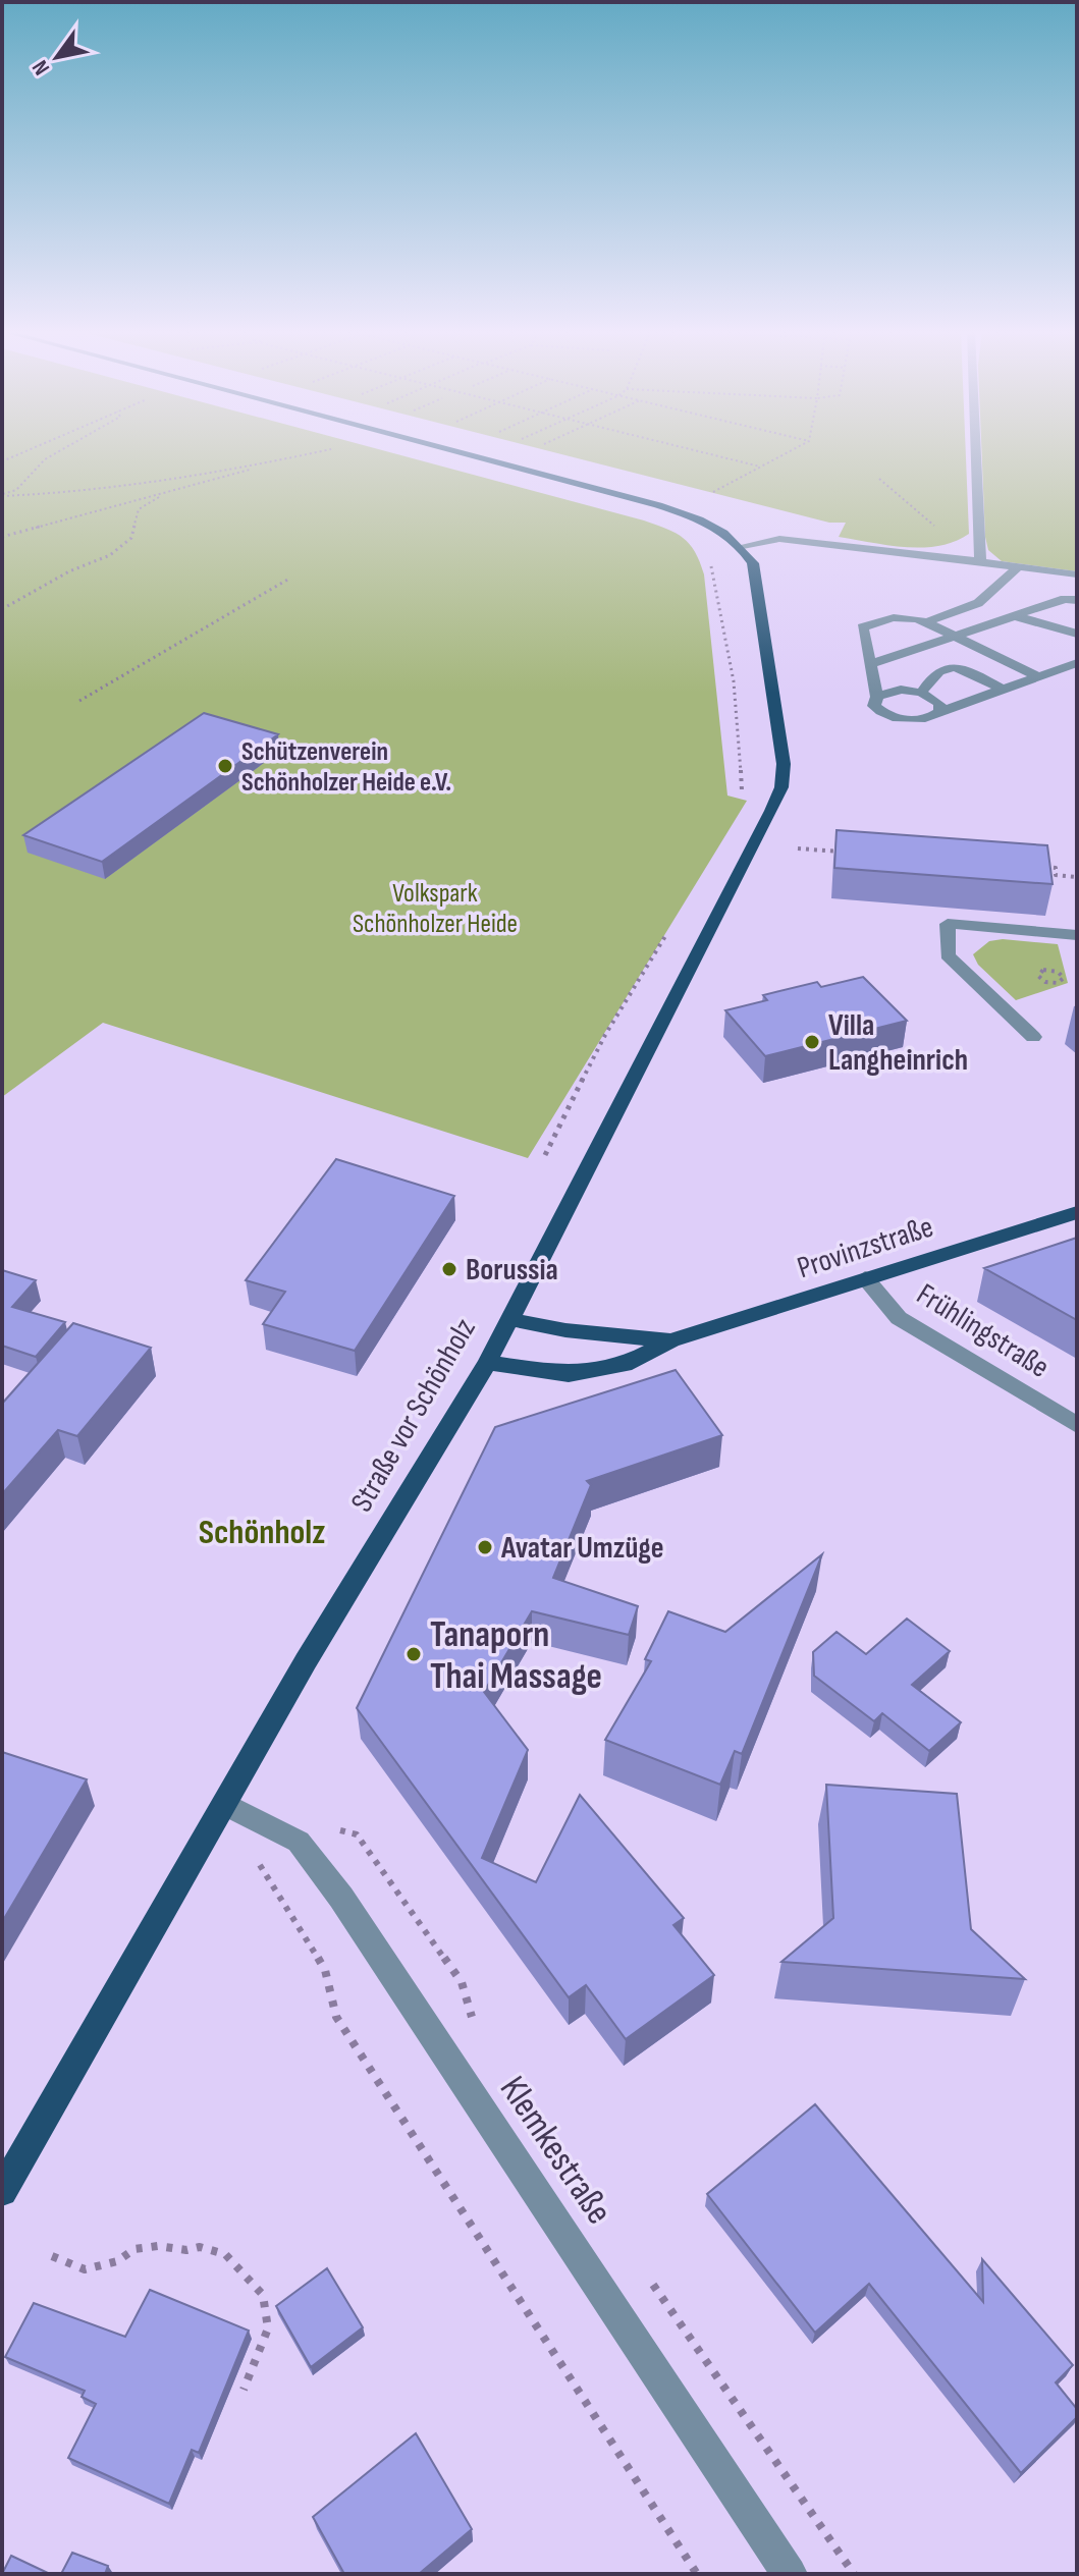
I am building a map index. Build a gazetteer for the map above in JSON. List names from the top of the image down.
{
  "streets": {
    "main road": ["Provinzstraße", "Straße vor Schönholz"],
    "street": ["Frühlingstraße", "Klemkestraße"]
  },
  "crossings": [
    ["Provinzstraße", "Frühlingstraße"],
    ["Provinzstraße", "Straße vor Schönholz"],
    ["Straße vor Schönholz", "Klemkestraße"]
  ],
  "districts": ["Schönholz"],
  "parks": ["Volkspark Schönholzer Heide"],
  "places": [
    "Schützenverein Schönholzer Heide e.V.",
    "Villa Langheinrich",
    "Borussia",
    "Avatar Umzüge",
    "Tanaporn Thai Massage"
  ],
  "north": "bottom left"
}
